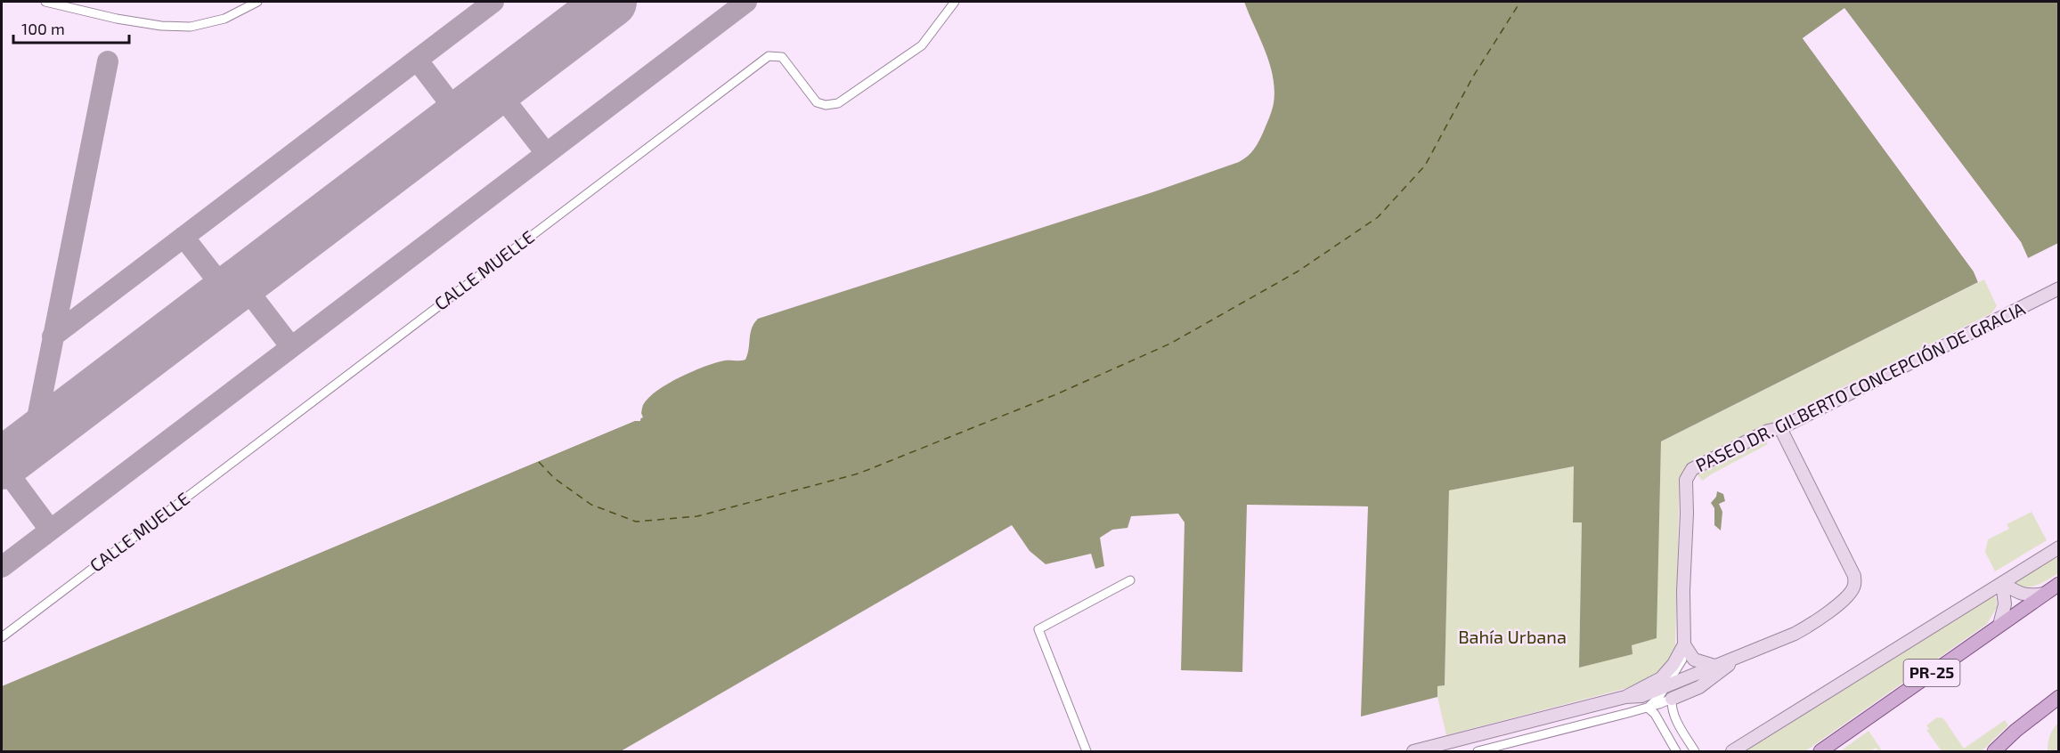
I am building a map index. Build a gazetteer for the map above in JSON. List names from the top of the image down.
{
  "streets": {
    "main road": ["PASEO DR. GILBERTO CONCEPCIÓN DE GRACIA", "PR-25"],
    "street": ["CALLE MUELLE"]
  },
  "parks": ["Bahía Urbana"],
  "scale_bar": "100 m"
}
